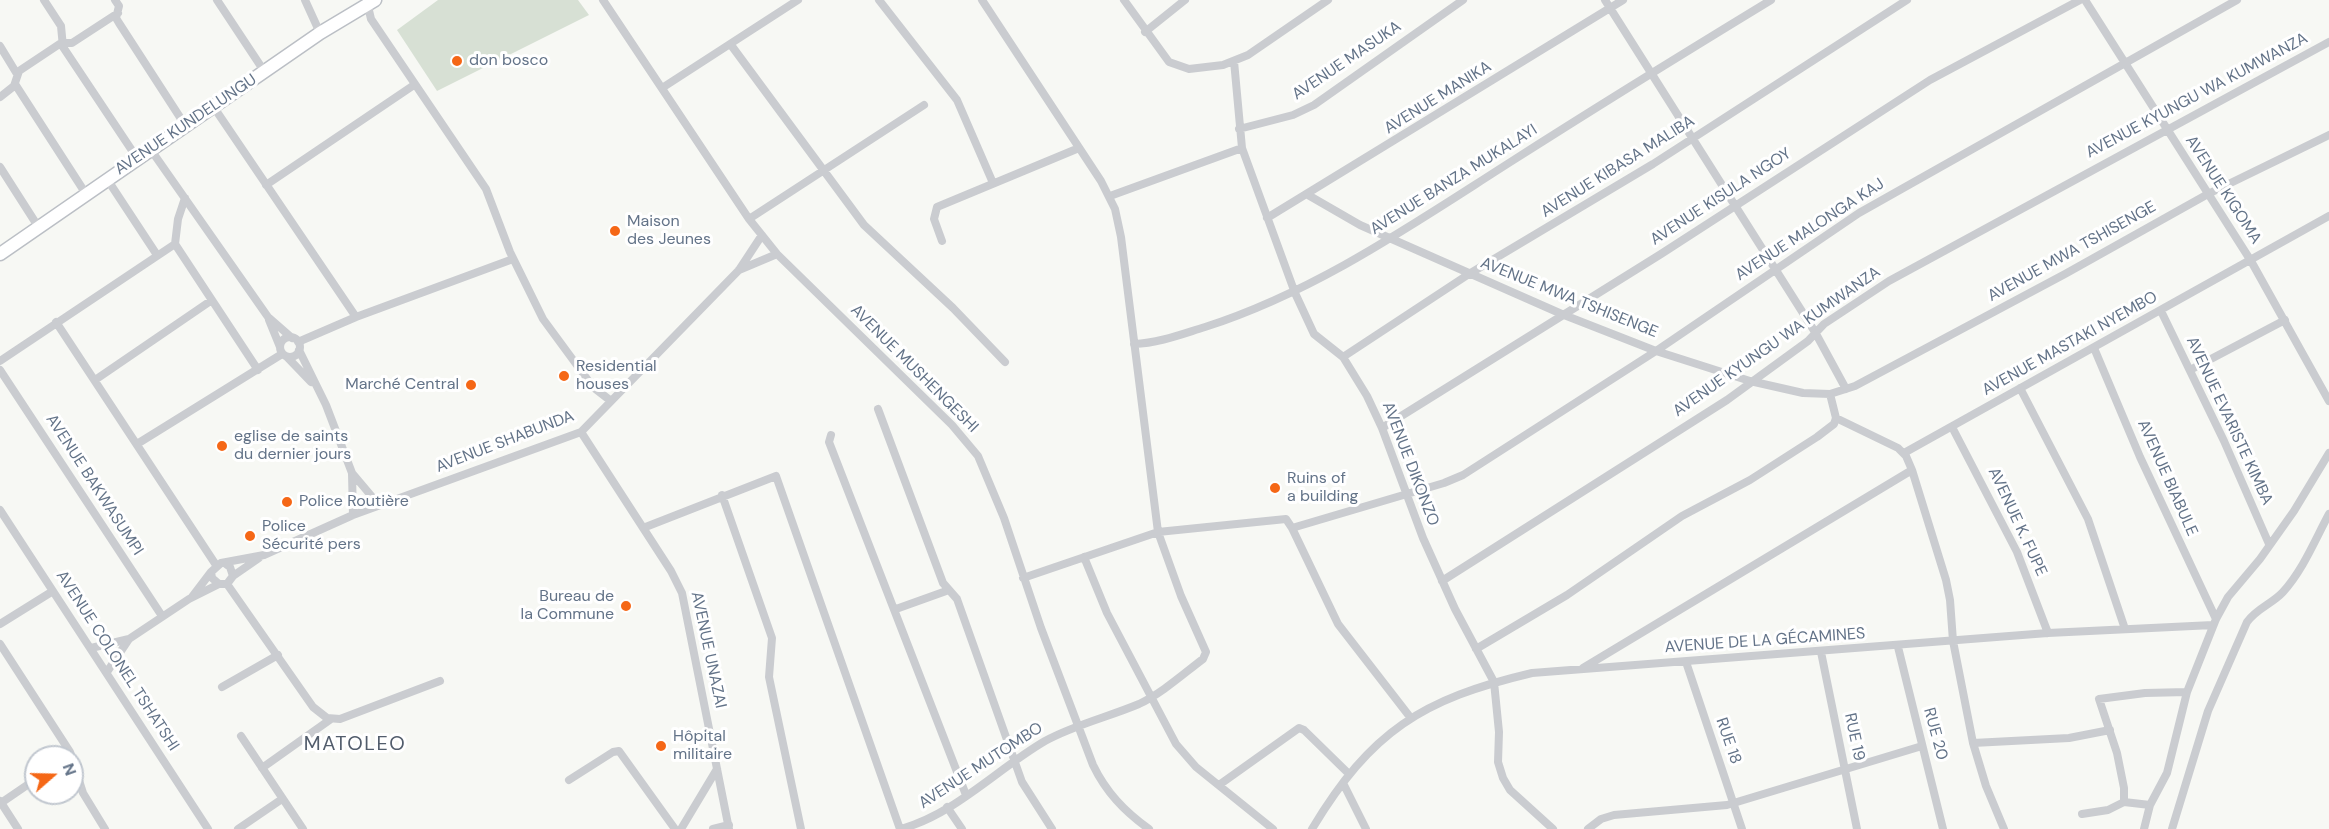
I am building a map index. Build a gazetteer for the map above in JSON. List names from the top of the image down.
{
  "streets": {
    "street": [
      "AVENUE MASUKA",
      "AVENUE KYUNGU WA KUMWANZA",
      "AVENUE MANIKA",
      "AVENUE KUNDELUNGU",
      "AVENUE KIBASA MALIBA",
      "AVENUE BANZA MUKALAYI",
      "AVENUE KIGOMA",
      "AVENUE KISULA NGOY",
      "AVENUE MALONGA KAJ",
      "AVENUE MWA TSHISENGE",
      "AVENUE MASTAKI NYEMBO",
      "AVENUE MUSHENGESHI",
      "AVENUE EVARISTE KIMBA",
      "AVENUE SHABUNDA",
      "AVENUE DIKONZO",
      "AVENUE BIABULE",
      "AVENUE BAKWASUMPI",
      "AVENUE K. FUPE",
      "AVENUE DE LA GÉCAMINES",
      "AVENUE UNAZAI",
      "AVENUE COLONEL TSHATSHI",
      "RUE 20",
      "RUE 19",
      "RUE 18",
      "AVENUE MUTOMBO"
    ]
  },
  "crossings": [
    ["AVENUE MASUKA", "AVENUE DIKONZO"],
    ["AVENUE KYUNGU WA KUMWANZA", "AVENUE KIGOMA"],
    ["AVENUE KYUNGU WA KUMWANZA", "AVENUE MWA TSHISENGE"],
    ["AVENUE KYUNGU WA KUMWANZA", "AVENUE DIKONZO"],
    ["AVENUE MANIKA", "AVENUE MWA TSHISENGE"],
    ["AVENUE MANIKA", "AVENUE DIKONZO"],
    ["AVENUE KIBASA MALIBA", "AVENUE MWA TSHISENGE"],
    ["AVENUE KIBASA MALIBA", "AVENUE DIKONZO"],
    ["AVENUE BANZA MUKALAYI", "AVENUE MWA TSHISENGE"],
    ["AVENUE BANZA MUKALAYI", "AVENUE DIKONZO"],
    ["AVENUE KIGOMA", "AVENUE MALONGA KAJ"],
    ["AVENUE KIGOMA", "AVENUE MWA TSHISENGE"],
    ["AVENUE KIGOMA", "AVENUE MASTAKI NYEMBO"],
    ["AVENUE KISULA NGOY", "AVENUE MWA TSHISENGE"],
    ["AVENUE KISULA NGOY", "AVENUE DIKONZO"],
    ["AVENUE MALONGA KAJ", "AVENUE MWA TSHISENGE"],
    ["AVENUE MALONGA KAJ", "AVENUE DIKONZO"],
    ["AVENUE MASTAKI NYEMBO", "AVENUE EVARISTE KIMBA"],
    ["AVENUE MASTAKI NYEMBO", "AVENUE BIABULE"],
    ["AVENUE MASTAKI NYEMBO", "AVENUE K. FUPE"],
    ["AVENUE MUSHENGESHI", "AVENUE MUTOMBO"],
    ["AVENUE SHABUNDA", "AVENUE UNAZAI"],
    ["AVENUE DIKONZO", "AVENUE DE LA GÉCAMINES"],
    ["AVENUE BIABULE", "AVENUE DE LA GÉCAMINES"],
    ["AVENUE K. FUPE", "AVENUE DE LA GÉCAMINES"],
    ["AVENUE DE LA GÉCAMINES", "RUE 20"],
    ["AVENUE DE LA GÉCAMINES", "RUE 19"],
    ["AVENUE DE LA GÉCAMINES", "RUE 18"]
  ],
  "districts": ["MATOLEO"],
  "places": [
    "don bosco",
    "Maison des Jeunes",
    "Residential houses",
    "Marché Central",
    "eglise de saints du dernier jours",
    "Ruins of a building",
    "Police Routière",
    "Police Sécurité pers",
    "Bureau de la Commune",
    "Hôpital militaire"
  ],
  "north": "right"
}
